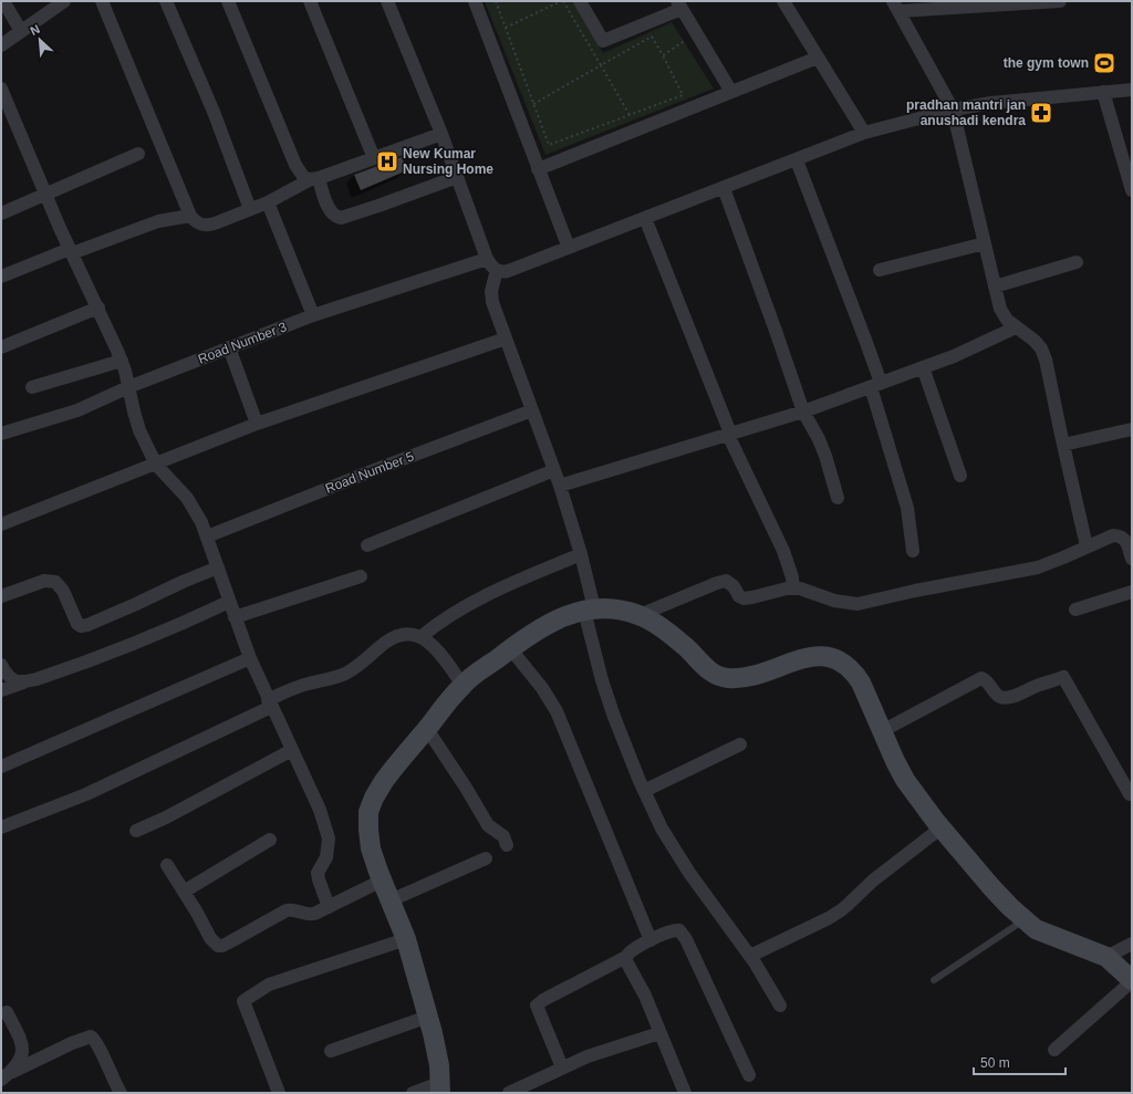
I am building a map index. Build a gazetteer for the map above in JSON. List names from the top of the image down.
{
  "streets": {
    "street": ["Road Number 3", "Road Number 5"]
  },
  "places": {
    "sports": ["the gym town"],
    "pharmacy": ["pradhan mantri jan anushadi kendra"],
    "hospital": ["New Kumar Nursing Home"]
  },
  "scale_bar": "50 m",
  "north": "top left"
}
